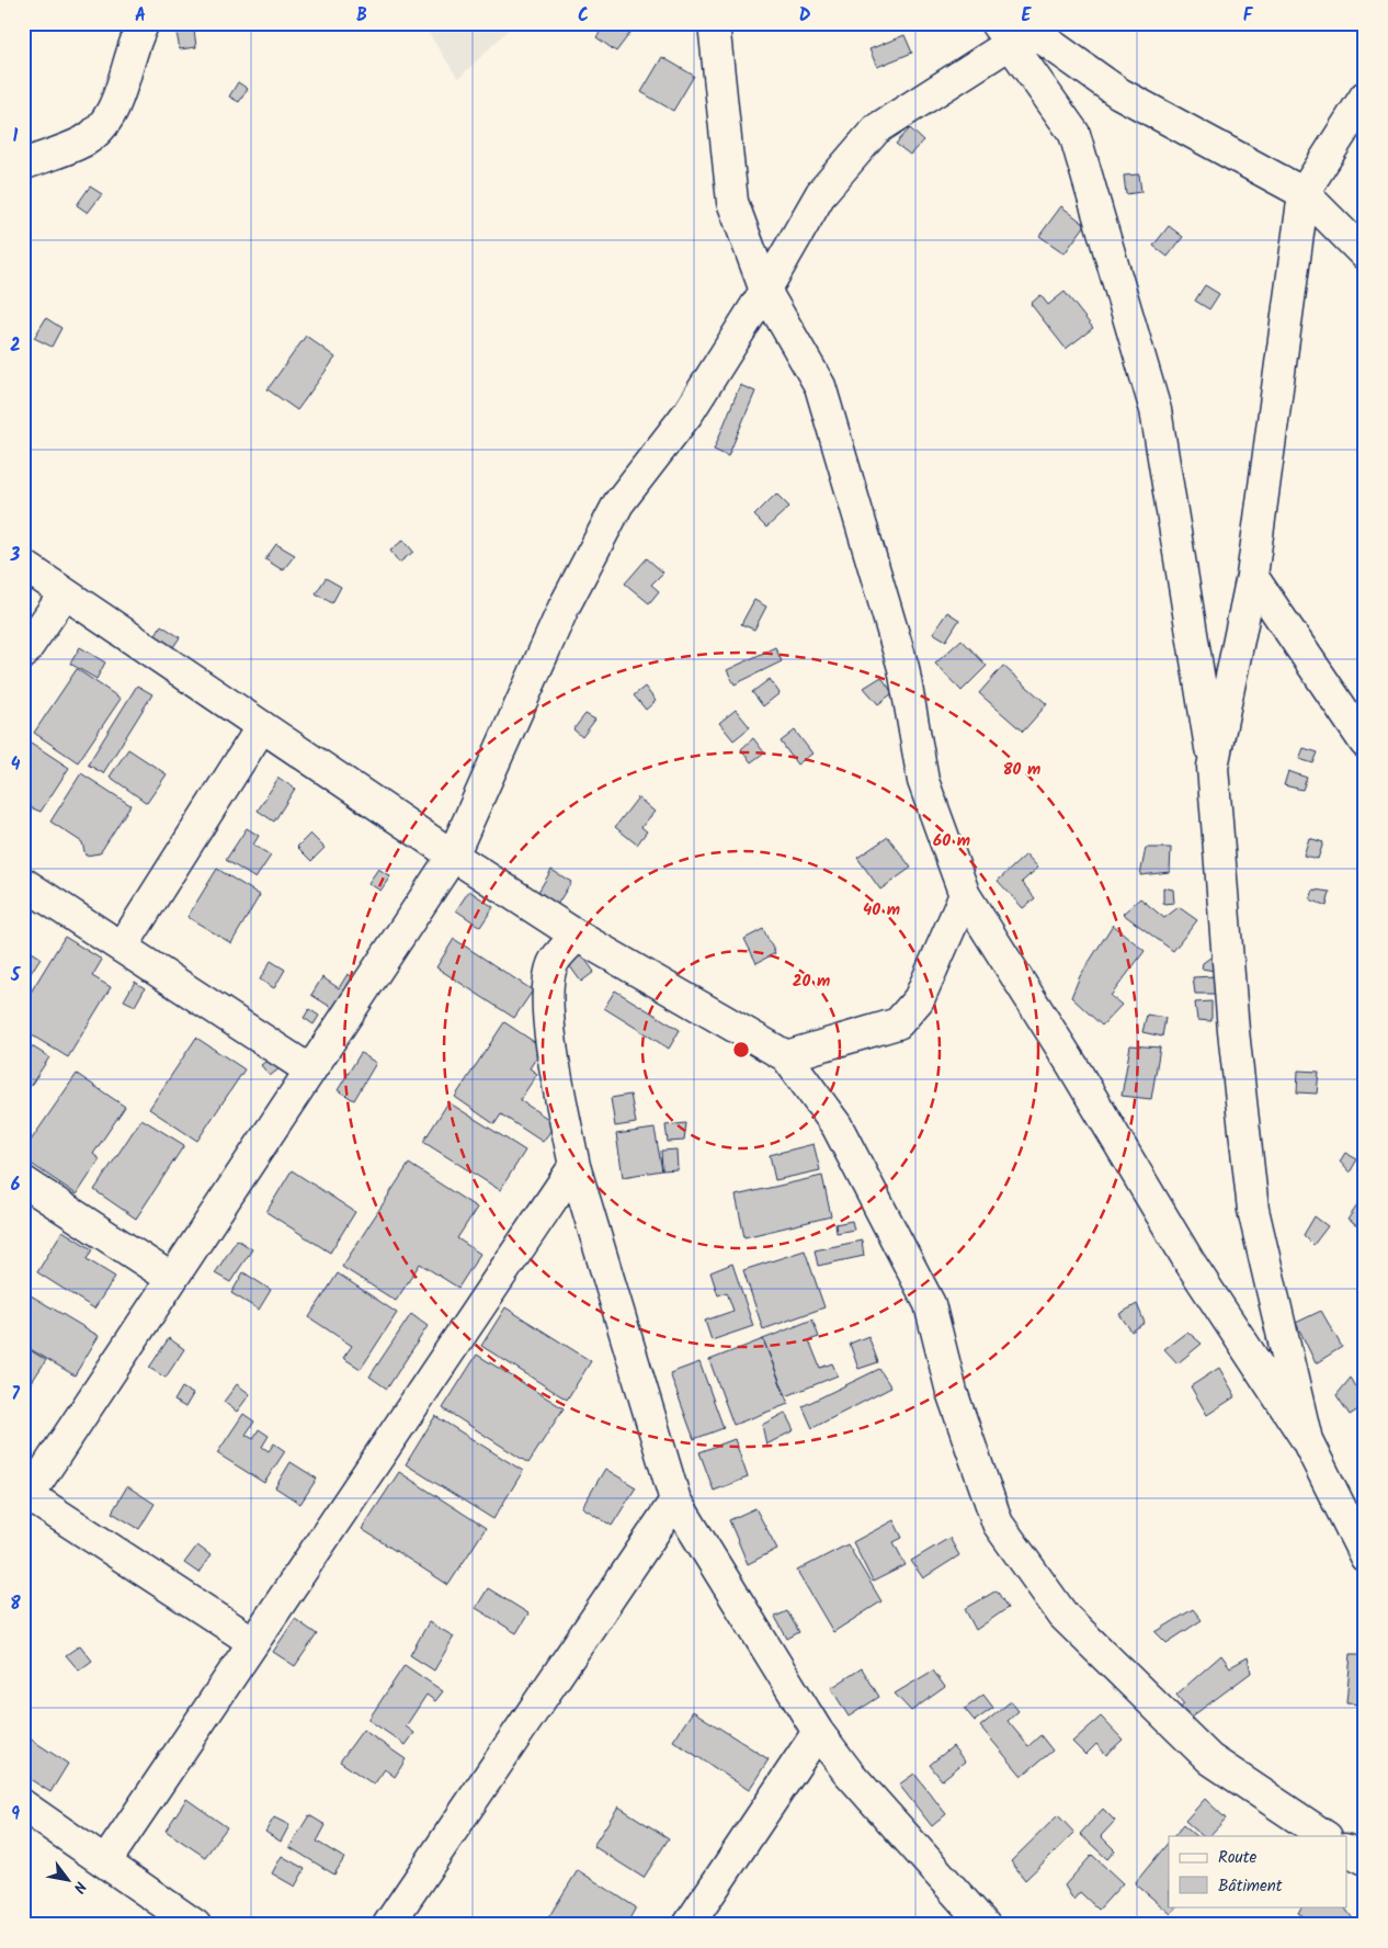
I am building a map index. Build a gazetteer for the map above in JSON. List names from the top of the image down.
{
  "legend": ["Route", "Bâtiment"],
  "north": "bottom right",
  "grid": {
    "columns": [
      "A",
      "B",
      "C",
      "D",
      "E",
      "F"
    ],
    "rows": [
      "1",
      "2",
      "3",
      "4",
      "5",
      "6",
      "7",
      "8",
      "9"
    ]
  },
  "rings": [
    "80 m",
    "60 m",
    "40 m",
    "20 m"
  ]
}
